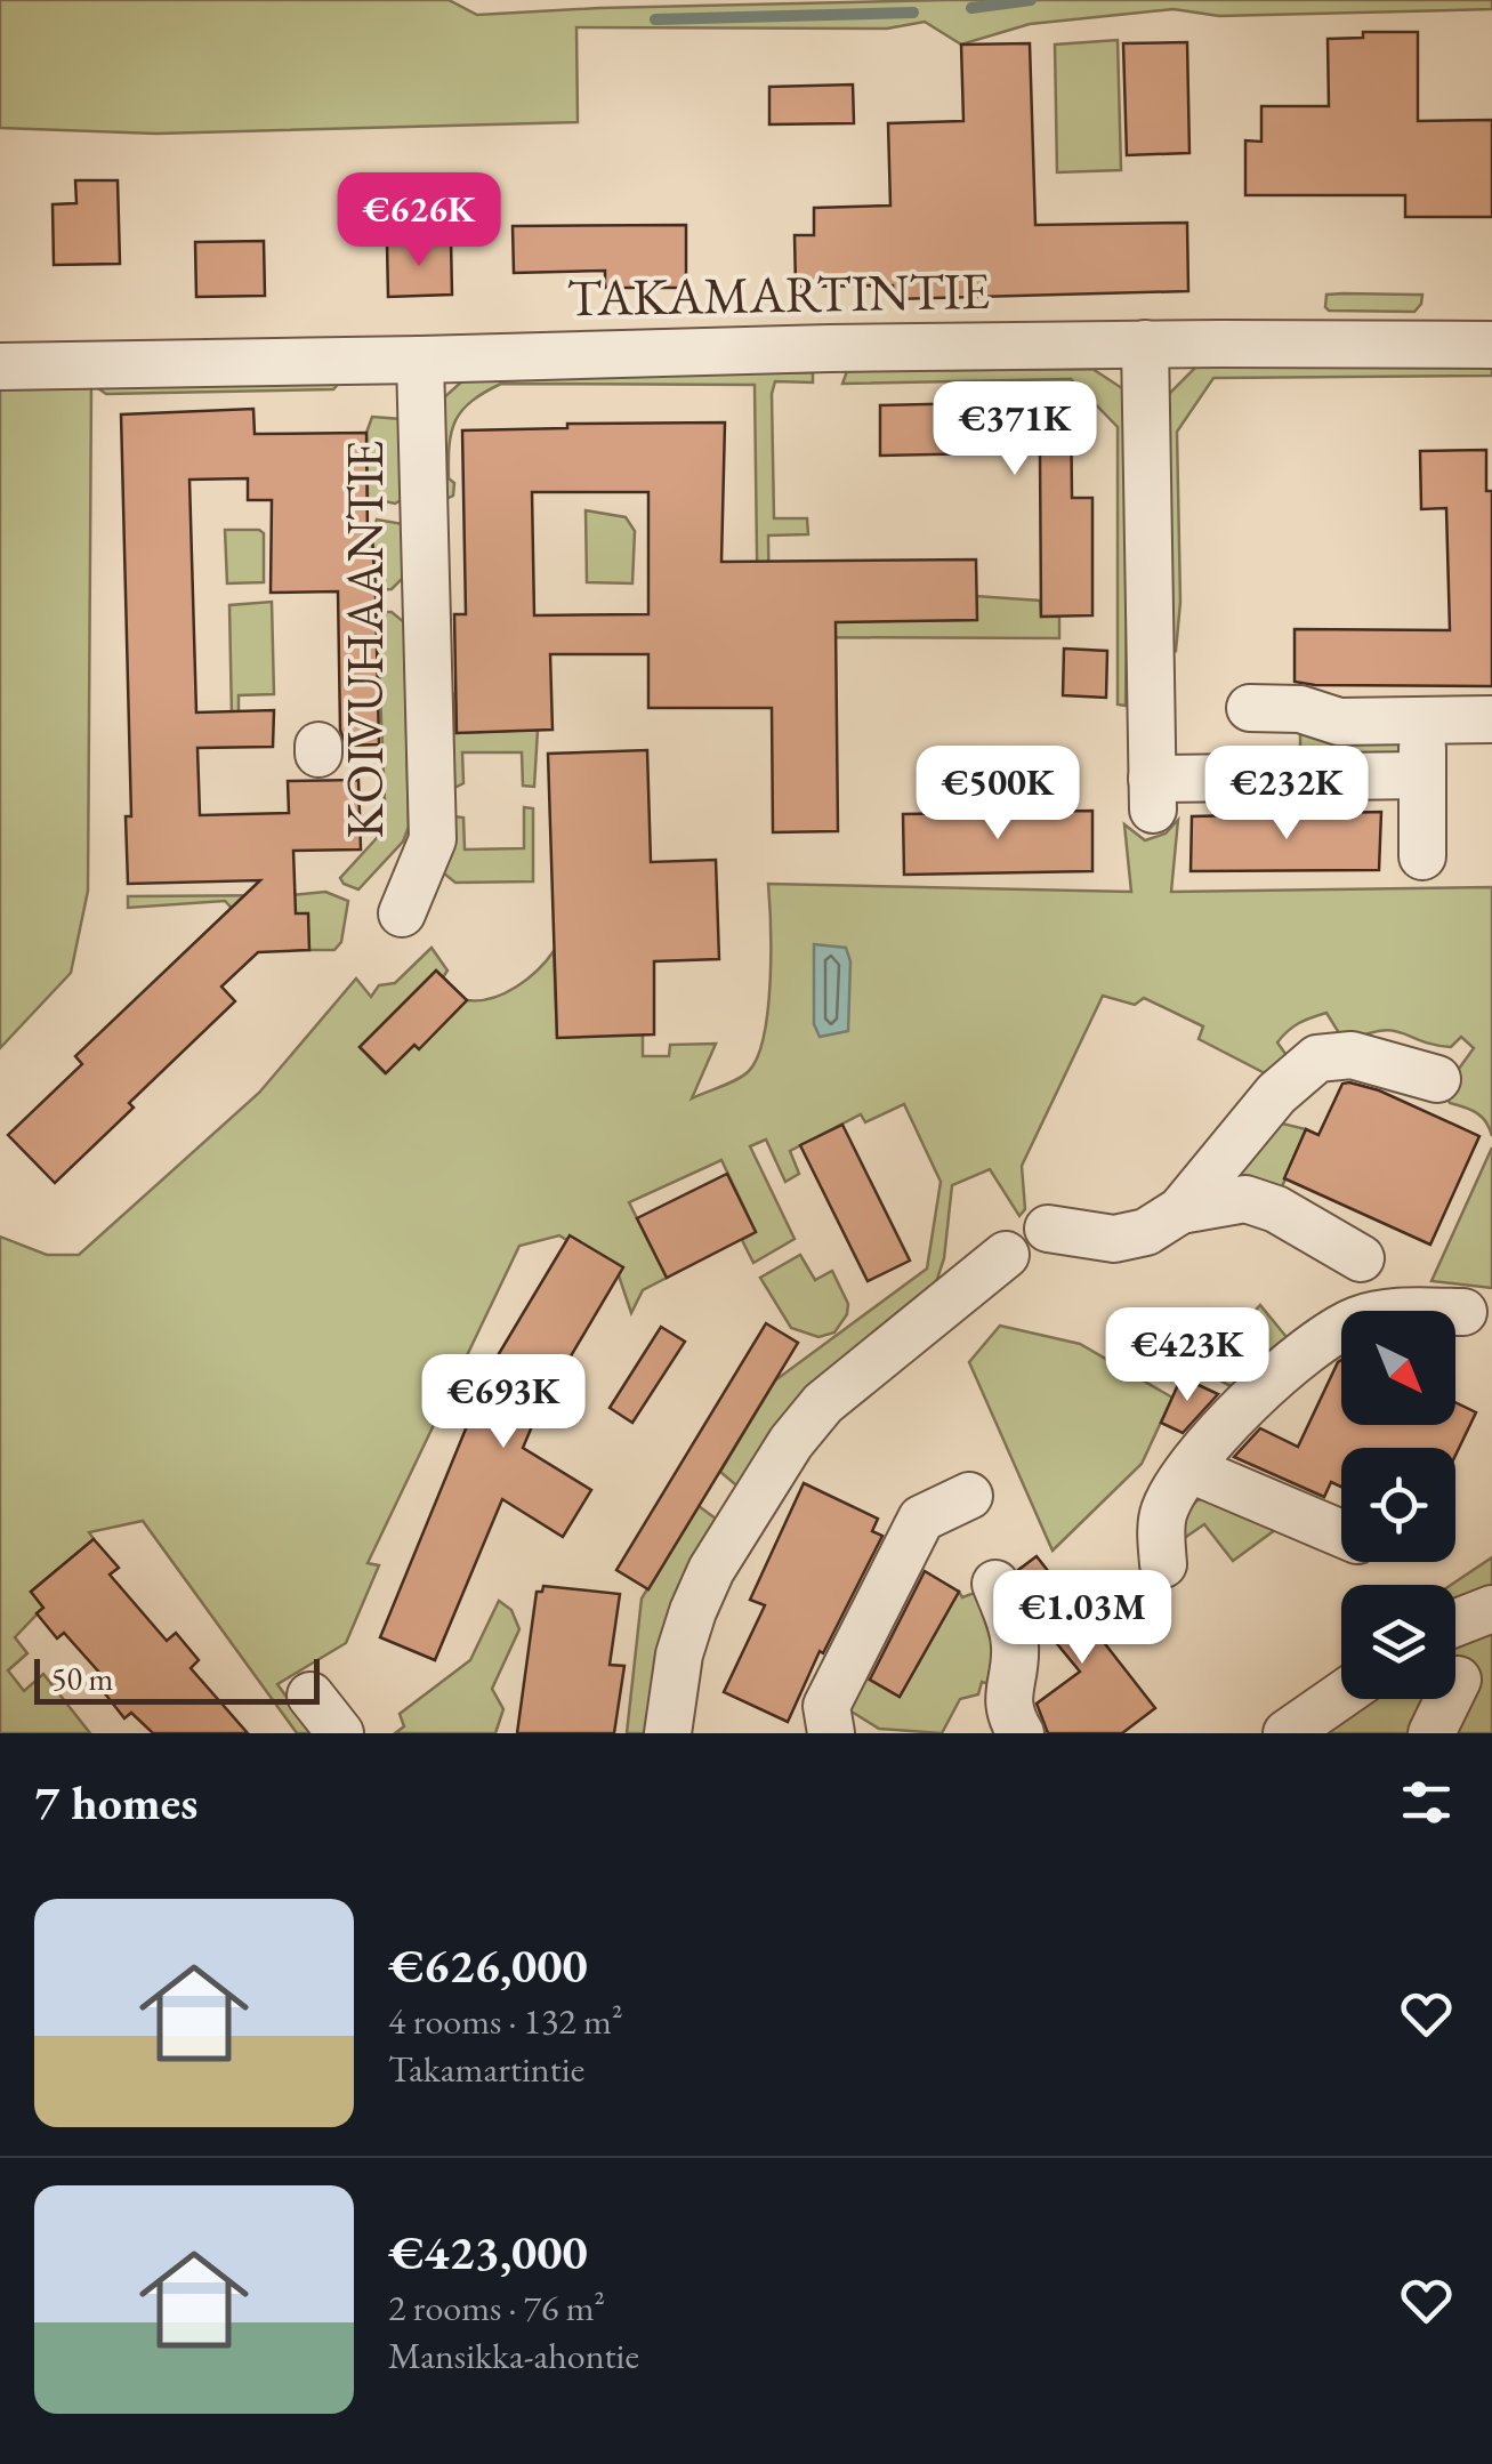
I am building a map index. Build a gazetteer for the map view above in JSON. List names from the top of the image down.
{
  "streets": {
    "street": ["TAKAMARTINTIE", "KOIVUHAANTIE"]
  },
  "crossings": [
    ["TAKAMARTINTIE", "KOIVUHAANTIE"]
  ],
  "scale_bar": "50 m",
  "north": "bottom right",
  "page": {
    "price": [
      "€626K",
      "€371K",
      "€500K",
      "€232K",
      "€423K",
      "€693K",
      "€1.03M"
    ],
    "scale": "50 m",
    "heading": "7 homes",
    "list": [
      {
        "name": "€626,000",
        "note": "4 rooms · 132 m² · Takamartintie"
      },
      {
        "name": "€423,000",
        "note": "2 rooms · 76 m² · Mansikka-ahontie"
      }
    ]
  }
}
